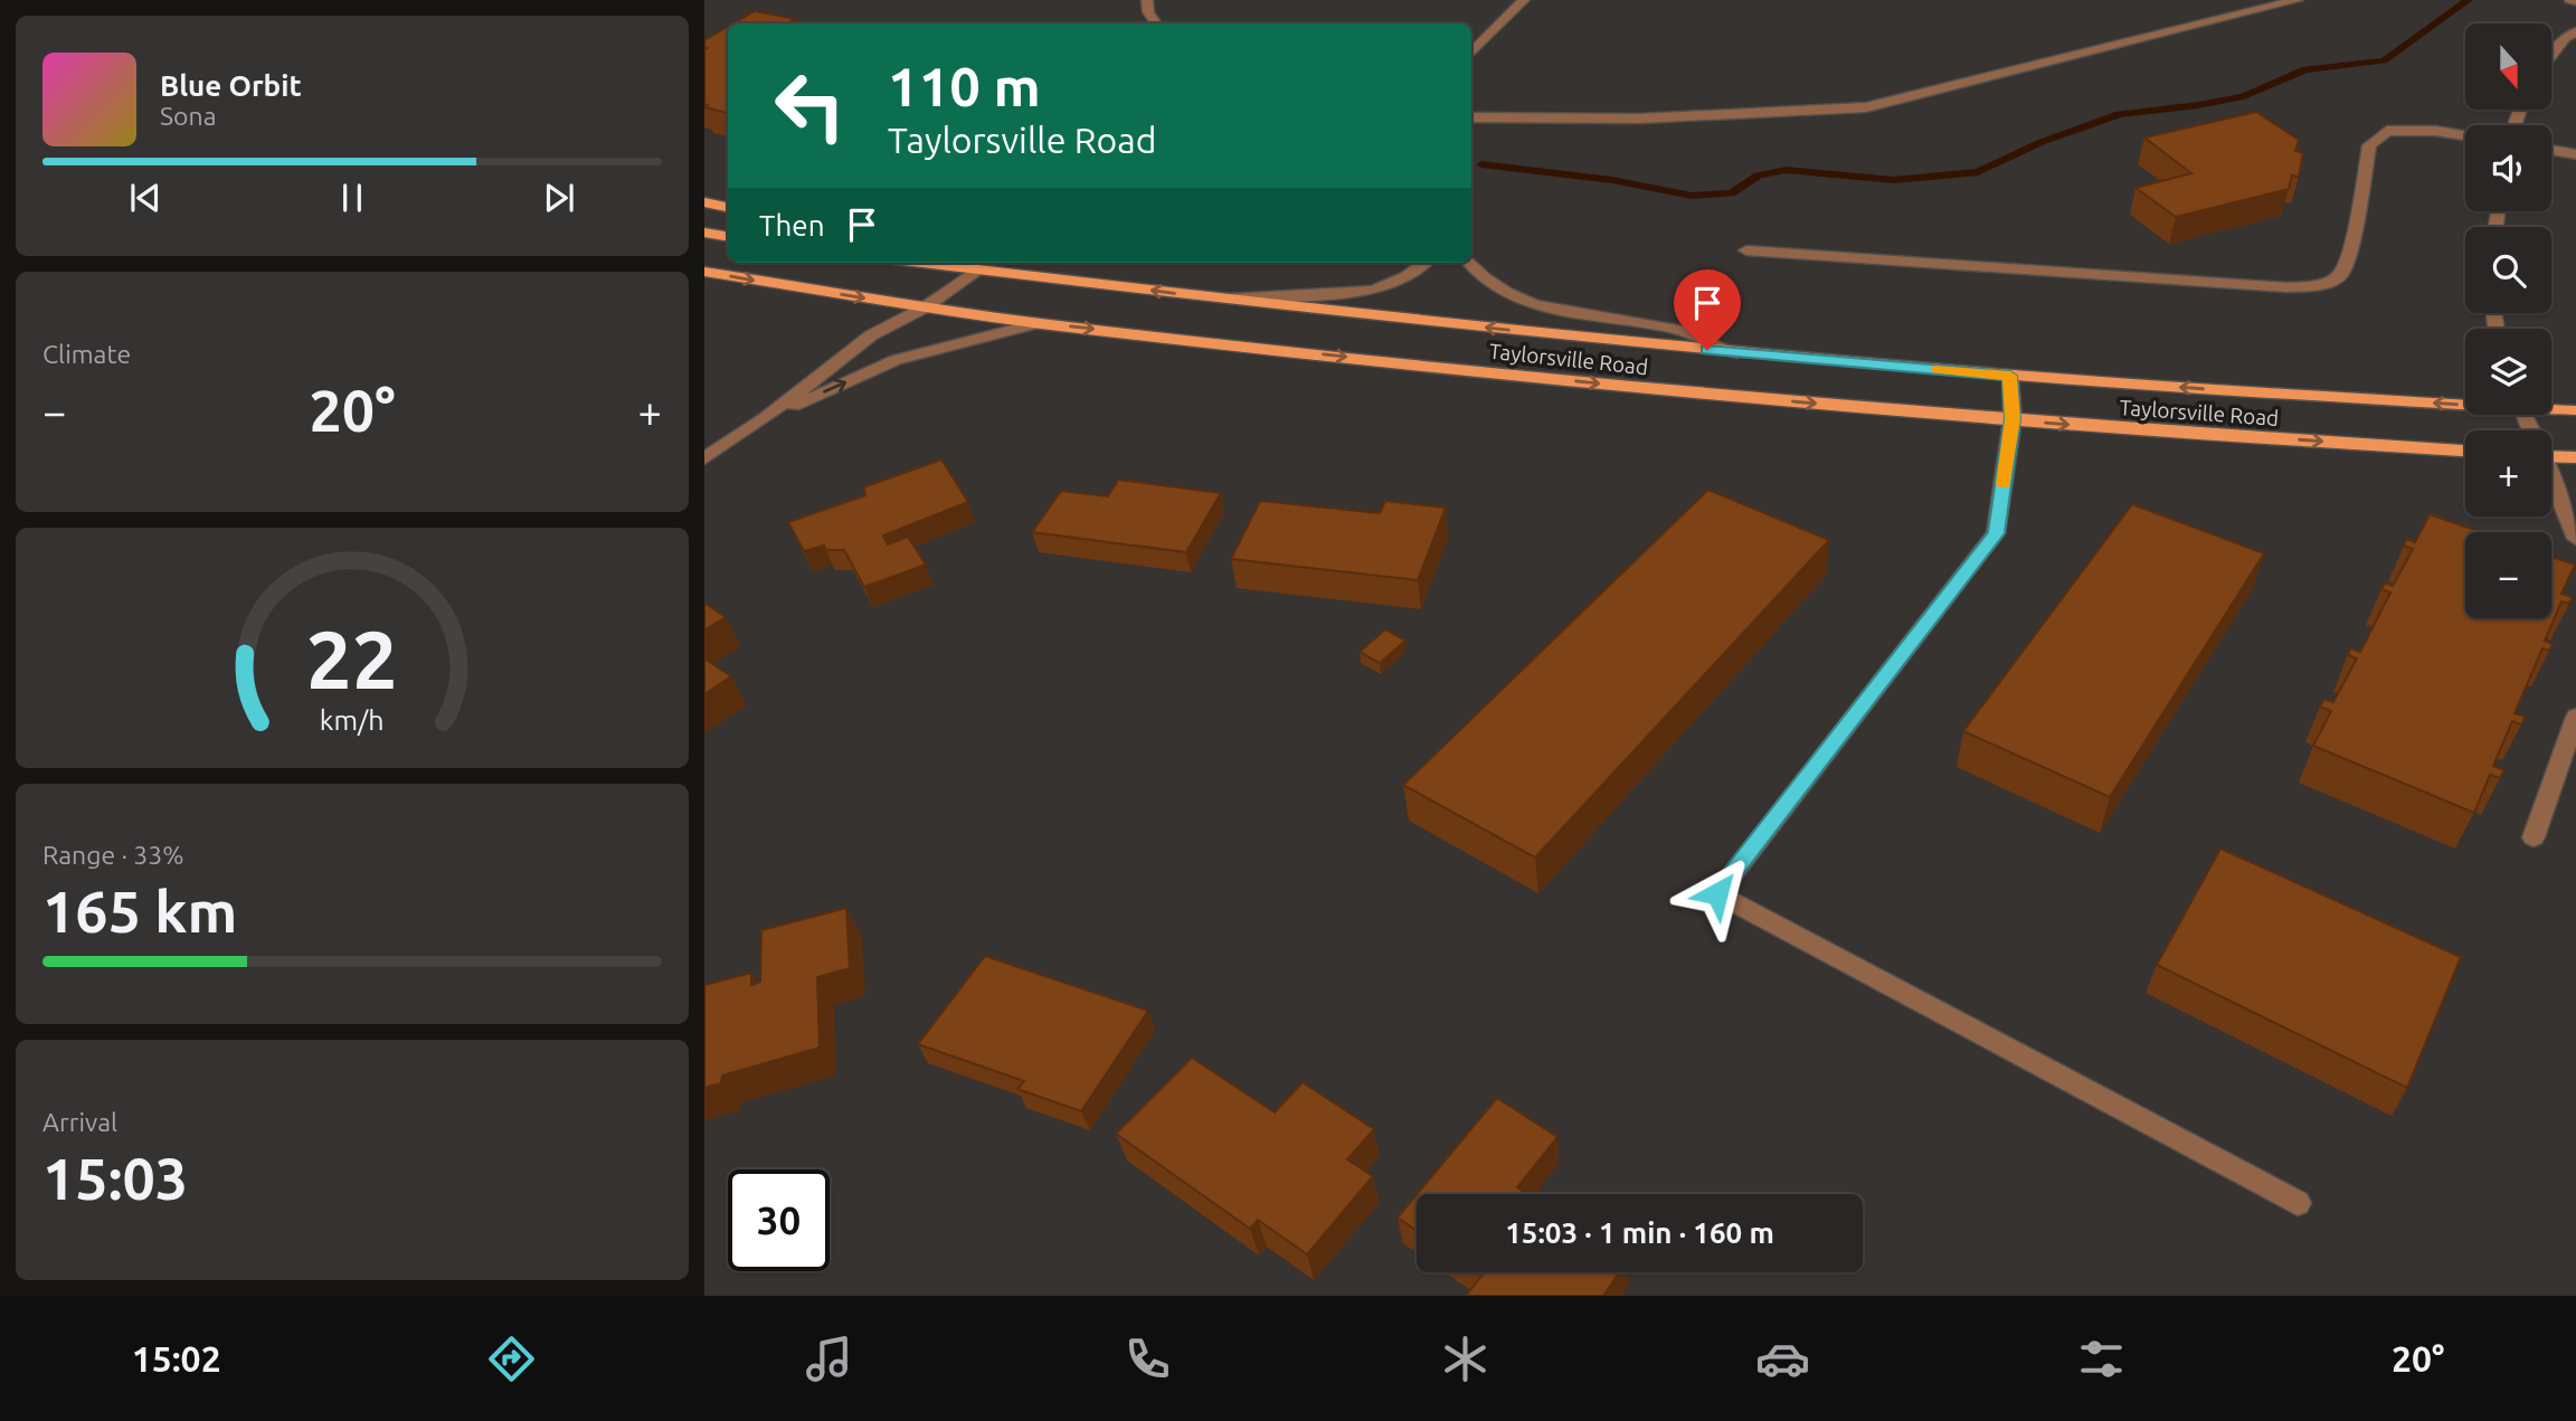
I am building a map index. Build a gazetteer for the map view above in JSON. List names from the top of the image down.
{
  "streets": {
    "main road": ["Taylorsville Road"]
  },
  "north": "bottom",
  "page": {
    "map_buttons": ["+", "−"],
    "turn": ["110 m", "Taylorsville Road"],
    "song": ["Blue Orbit", "Sona"],
    "then": "Then",
    "tile": [
      "Climate",
      ["Range · 33%", "165 km"],
      ["Arrival", "15:03"]
    ],
    "heat": ["−", "20°", "+"],
    "limit": "30",
    "trip": "15:03 · 1 min · 160 m",
    "tabs": ["15:02", "20°"],
    "gauge": ["22", "km/h"]
  }
}
